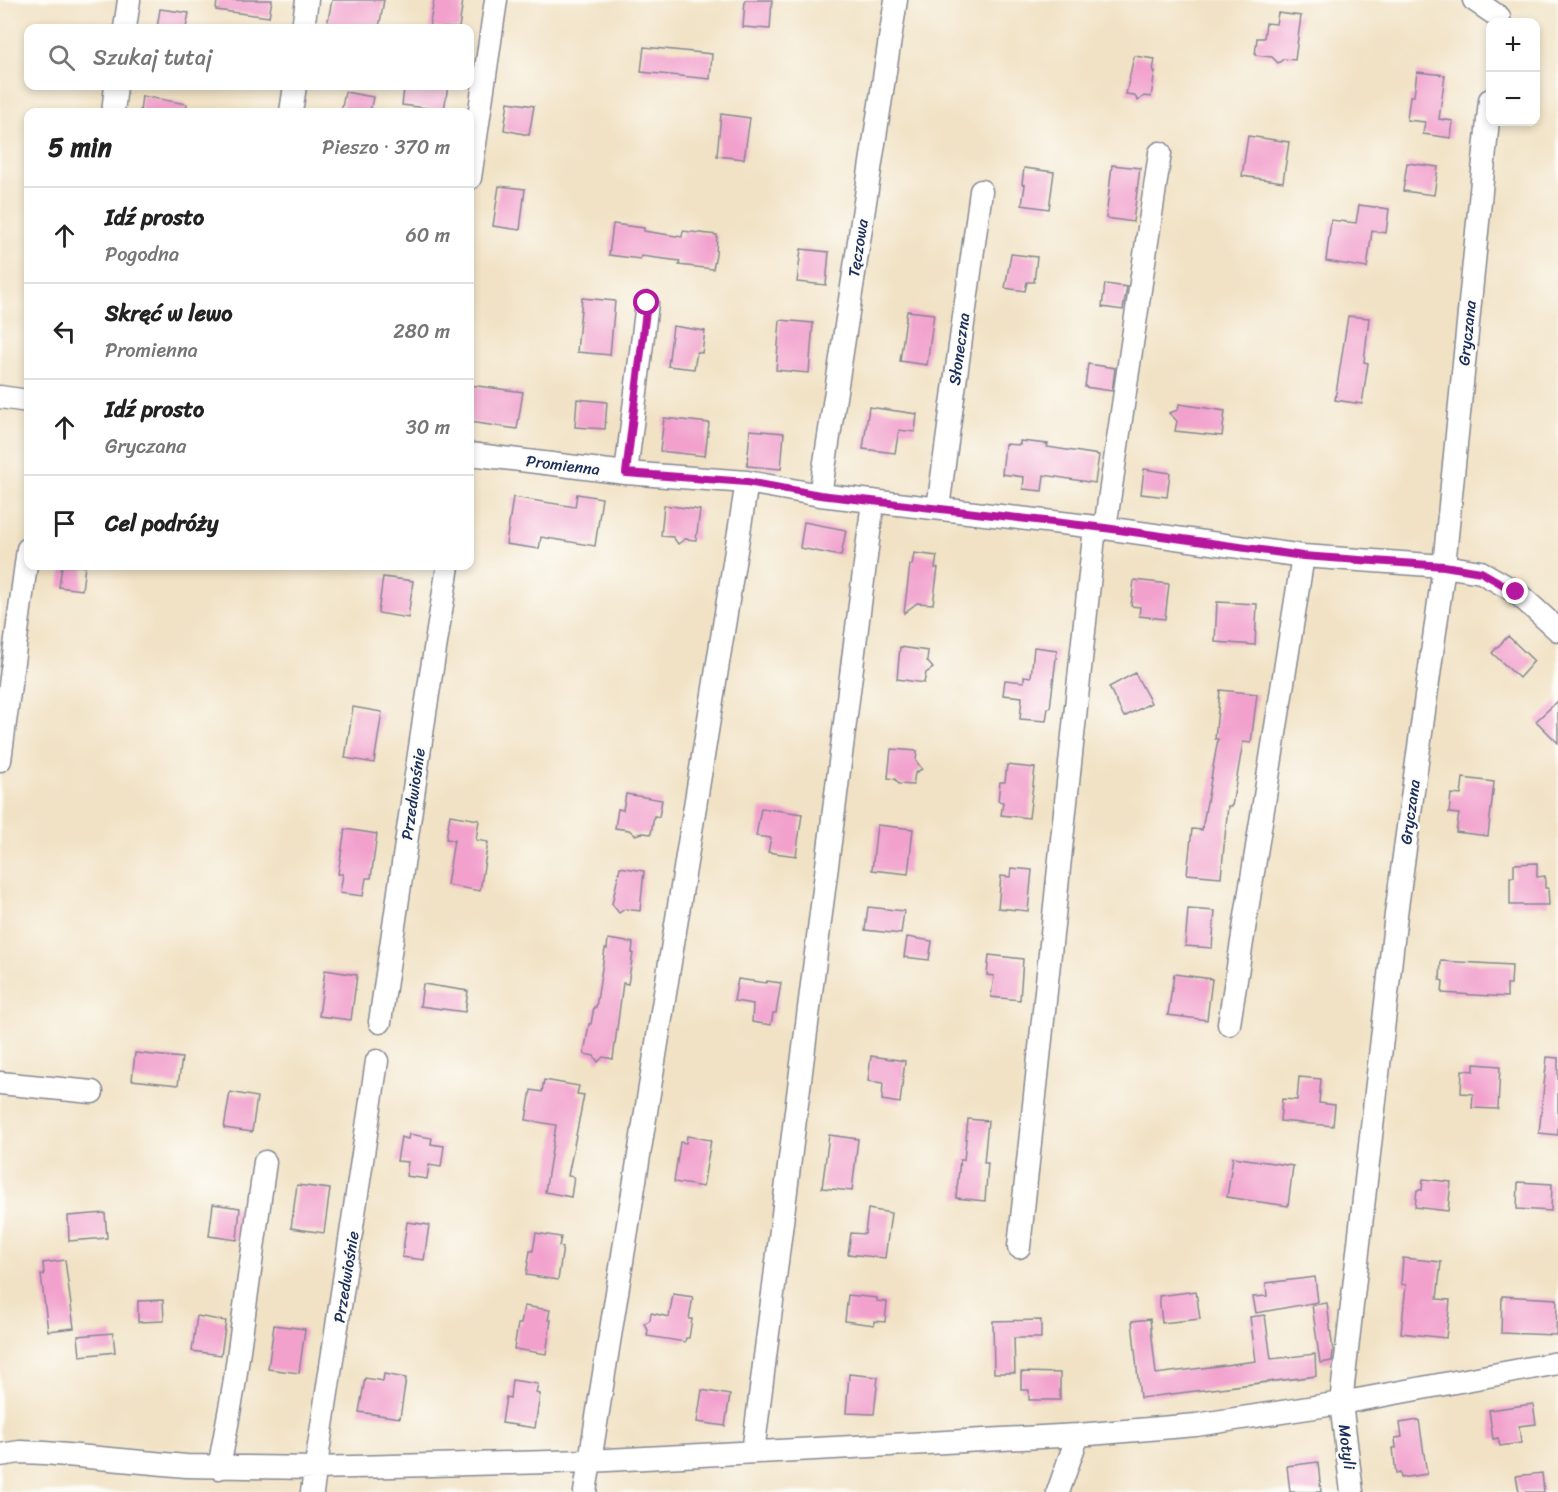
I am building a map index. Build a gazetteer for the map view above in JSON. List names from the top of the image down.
{
  "streets": {
    "street": [
      "Tęczowa",
      "Gryczana",
      "Słoneczna",
      "Promienna",
      "Przedwiośnie",
      "Motyli"
    ]
  },
  "crossings": [
    ["Tęczowa", "Promienna"],
    ["Gryczana", "Promienna"],
    ["Gryczana", "Motyli"],
    ["Słoneczna", "Promienna"]
  ],
  "page": {
    "map_buttons": ["+", "−"],
    "search": "Szukaj tutaj",
    "heading": ["5 min", "Pieszo · 370 m"],
    "list": [
      ["Idź prosto", "Pogodna", "60 m"],
      ["Skręć w lewo", "Promienna", "280 m"],
      ["Idź prosto", "Gryczana", "30 m"],
      "Cel podróży"
    ]
  }
}
